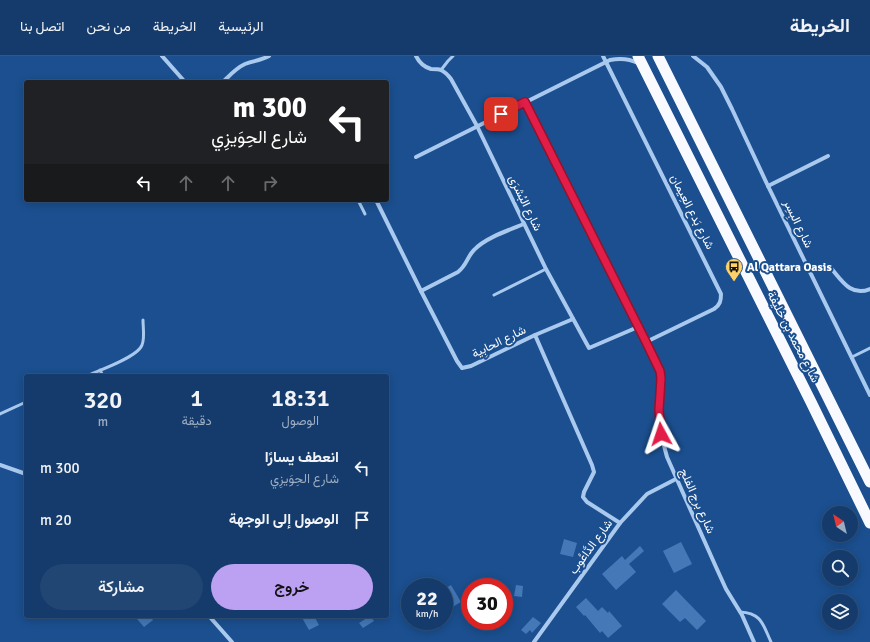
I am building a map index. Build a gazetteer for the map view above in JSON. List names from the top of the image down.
{
  "streets": {
    "highway": ["شارع محمد بن خليفة"],
    "street": [
      "شارع البُشرَى",
      "شارع بَدع العِيمان",
      "شارع البِسِر",
      "شارع الحابِية",
      "شارع برج الفلج",
      "شارع الدَّاعُوب"
    ]
  },
  "crossings": [
    ["شارع البُشرَى", "شارع برج الفلج"],
    ["شارع بَدع العِيمان", "شارع برج الفلج"],
    ["شارع الحابِية", "شارع الدَّاعُوب"],
    ["شارع برج الفلج", "شارع الدَّاعُوب"]
  ],
  "places": {
    "bus stop": ["Al Qattara Oasis"]
  },
  "north": "top left",
  "page": {
    "header": "الخريطة",
    "nav": [
      "الرئيسية",
      "الخريطة",
      "من نحن",
      "اتصل بنا"
    ],
    "turn": ["300 m", "شارع الحِوَيزِي"],
    "eta": [
      "18:31",
      "الوصول",
      "1",
      "دقيقة",
      "320",
      "m"
    ],
    "list": [
      {
        "name": "انعطف يسارًا",
        "note": "شارع الحِوَيزِي",
        "value": "300 m"
      },
      {
        "name": "الوصول إلى الوجهة",
        "value": "20 m"
      }
    ],
    "buttons": ["خروج", "مشاركة"],
    "speed": "22 km/h",
    "limit": "30"
  }
}
